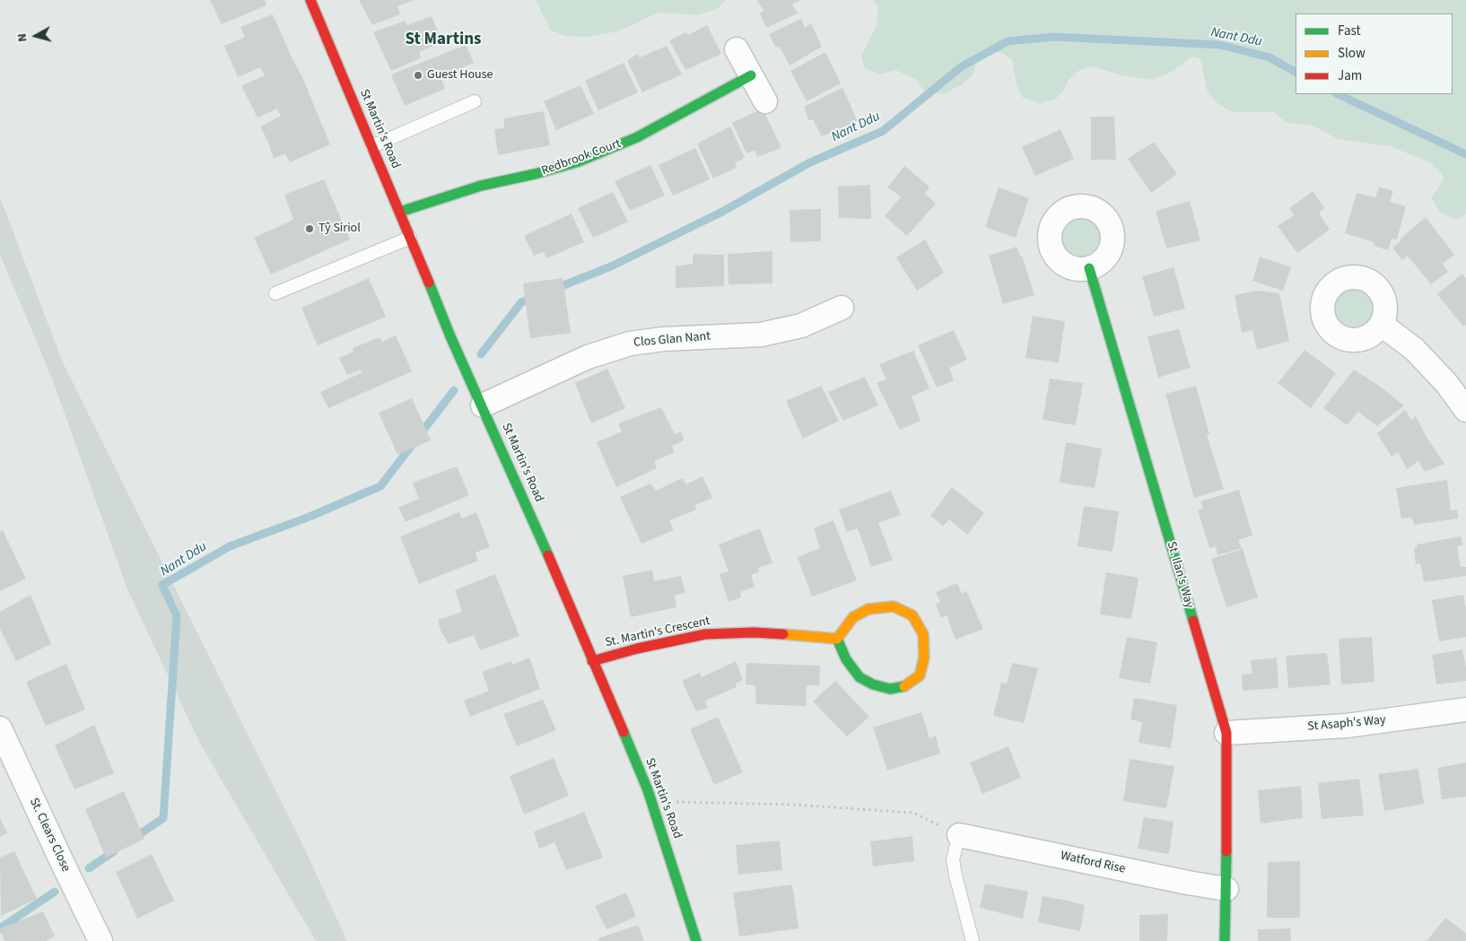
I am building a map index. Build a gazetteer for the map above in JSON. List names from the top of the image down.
{
  "streets": {
    "street": [
      "St Martin's Road",
      "Redbrook Court",
      "Clos Glan Nant",
      "St. Ilan's Way",
      "St. Martin's Crescent",
      "St Asaph's Way",
      "St. Clears Close",
      "Watford Rise"
    ]
  },
  "crossings": [
    ["St Martin's Road", "Redbrook Court"],
    ["St Martin's Road", "Clos Glan Nant"],
    ["St Martin's Road", "St. Martin's Crescent"],
    ["St. Ilan's Way", "St Asaph's Way"],
    ["St. Ilan's Way", "Watford Rise"]
  ],
  "districts": ["St Martins"],
  "water": ["Nant Ddu"],
  "places": ["Guest House", "Tŷ Siriol"],
  "legend": ["Fast", "Slow", "Jam"],
  "north": "left"
}
